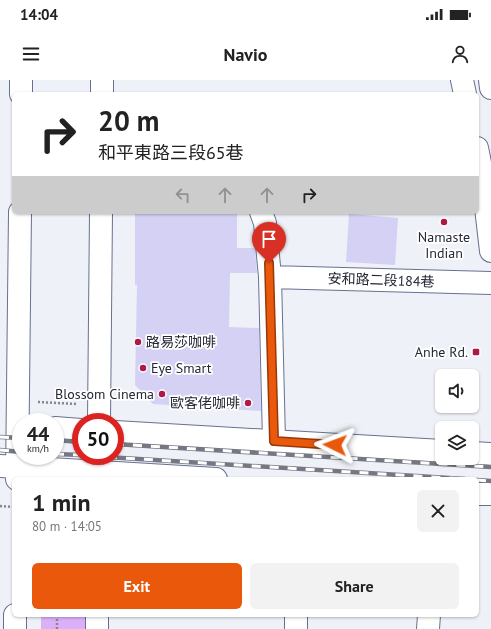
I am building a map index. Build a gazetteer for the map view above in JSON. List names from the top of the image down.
{
  "streets": {
    "main road": ["安和路二段184巷"]
  },
  "places": {
    "other": [
      "Namaste Indian",
      "路易莎咖啡",
      "Eye Smart",
      "Blossom Cinema",
      "歐客佬咖啡"
    ],
    "transit": ["Anhe Rd."]
  },
  "page": {
    "status": "14:04",
    "header": "Navio",
    "turn": ["20 m", "和平東路三段65巷"],
    "speed": "44 km/h",
    "limit": "50",
    "heading": ["1 min", "80 m · 14:05"],
    "buttons": ["Exit", "Share"]
  }
}
